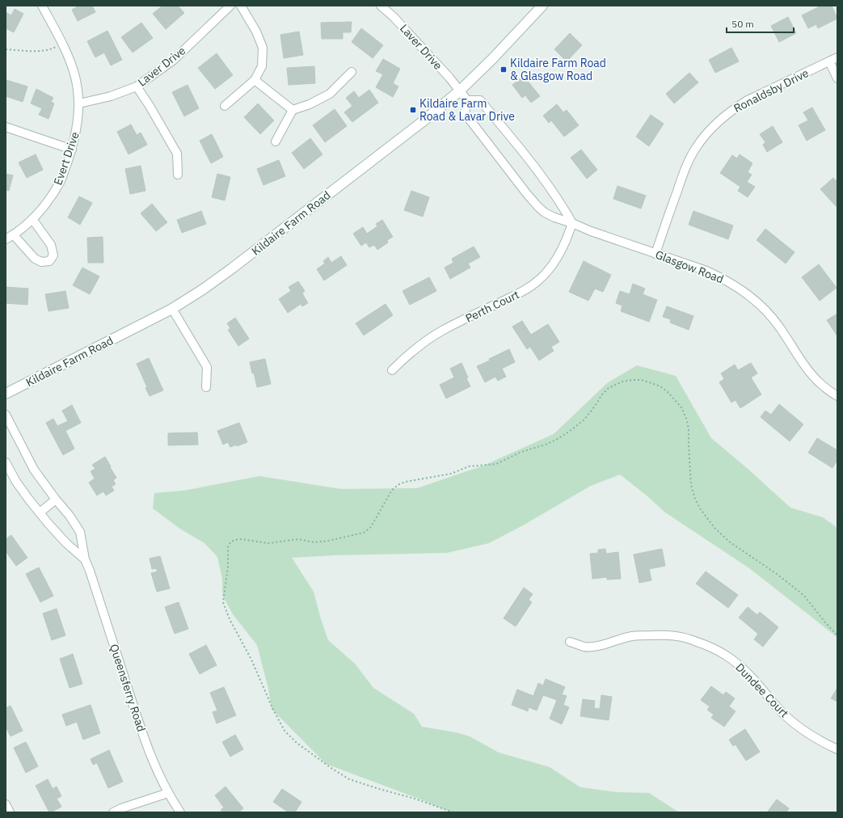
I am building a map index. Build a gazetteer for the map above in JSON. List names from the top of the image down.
{
  "streets": {
    "main road": ["Kildaire Farm Road"],
    "street": [
      "Laver Drive",
      "Ronaldsby Drive",
      "Evert Drive",
      "Glasgow Road",
      "Perth Court",
      "Queensferry Road",
      "Dundee Court"
    ]
  },
  "crossings": [
    ["Laver Drive", "Evert Drive"],
    ["Laver Drive", "Kildaire Farm Road"],
    ["Ronaldsby Drive", "Glasgow Road"],
    ["Glasgow Road", "Perth Court"]
  ],
  "places": {
    "transit": ["Kildaire Farm Road & Glasgow Road", "Kildaire Farm Road & Lavar Drive"]
  },
  "scale_bar": "50 m"
}
